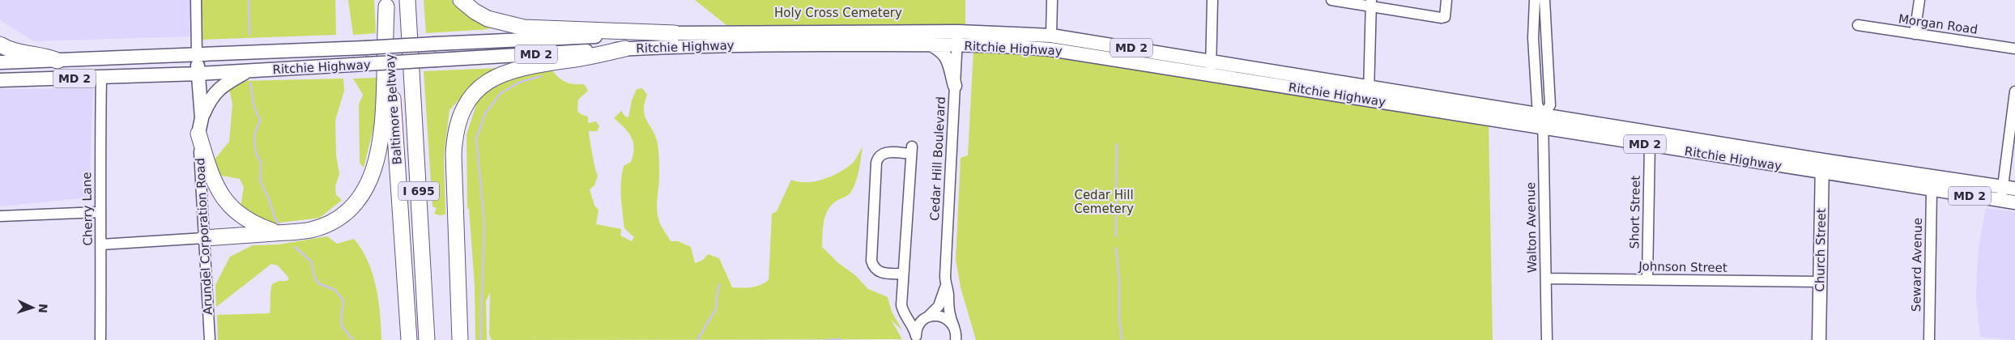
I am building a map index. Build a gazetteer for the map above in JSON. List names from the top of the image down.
{
  "streets": {
    "highway": ["Baltimore Beltway", "I 695"],
    "main road": [
      "Ritchie Highway",
      "MD 2",
      "Arundel Corporation Road",
      "Church Street"
    ],
    "street": [
      "Morgan Road",
      "Cedar Hill Boulevard",
      "Cherry Lane",
      "Short Street",
      "Walton Avenue",
      "Seward Avenue",
      "Johnson Street"
    ]
  },
  "crossings": [
    ["Ritchie Highway", "Cedar Hill Boulevard"],
    ["Ritchie Highway", "Cherry Lane"],
    ["Ritchie Highway", "Short Street"],
    ["Ritchie Highway", "Walton Avenue"],
    ["Ritchie Highway", "Arundel Corporation Road"],
    ["Ritchie Highway", "Church Street"],
    ["Ritchie Highway", "Seward Avenue"],
    ["Short Street", "Johnson Street"],
    ["Walton Avenue", "Johnson Street"],
    ["Church Street", "Johnson Street"]
  ],
  "parks": ["Holy Cross Cemetery", "Cedar Hill Cemetery"],
  "north": "right"
}
